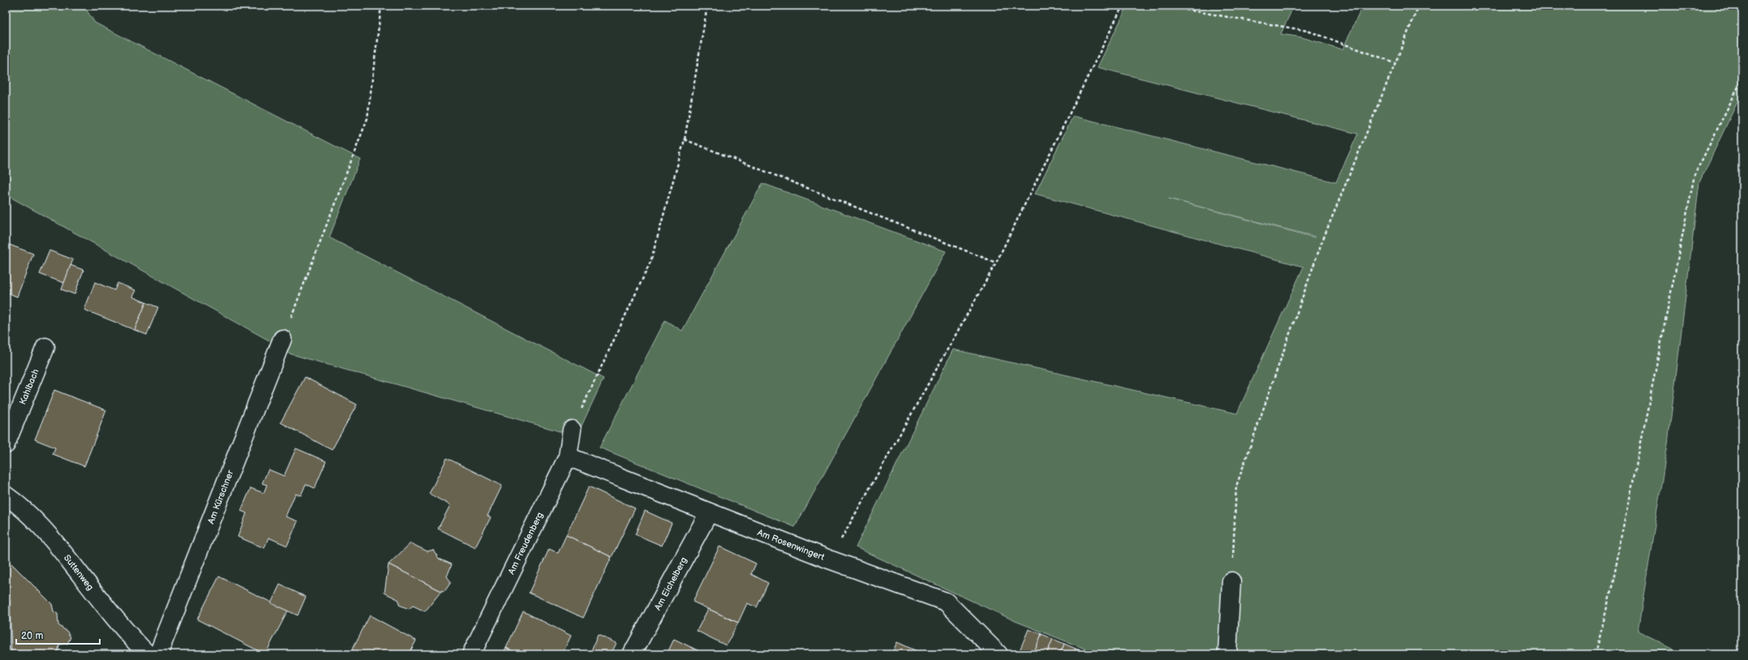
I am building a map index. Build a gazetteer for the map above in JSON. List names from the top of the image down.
{
  "streets": {
    "street": [
      "Kahlbach",
      "Am Kürschner",
      "Am Freudenberg",
      "Am Rosenwingert",
      "Suttenweg",
      "Am Eichelberg"
    ]
  },
  "crossings": [
    ["Am Freudenberg", "Am Rosenwingert"],
    ["Am Rosenwingert", "Am Eichelberg"]
  ],
  "scale_bar": "20 m"
}
